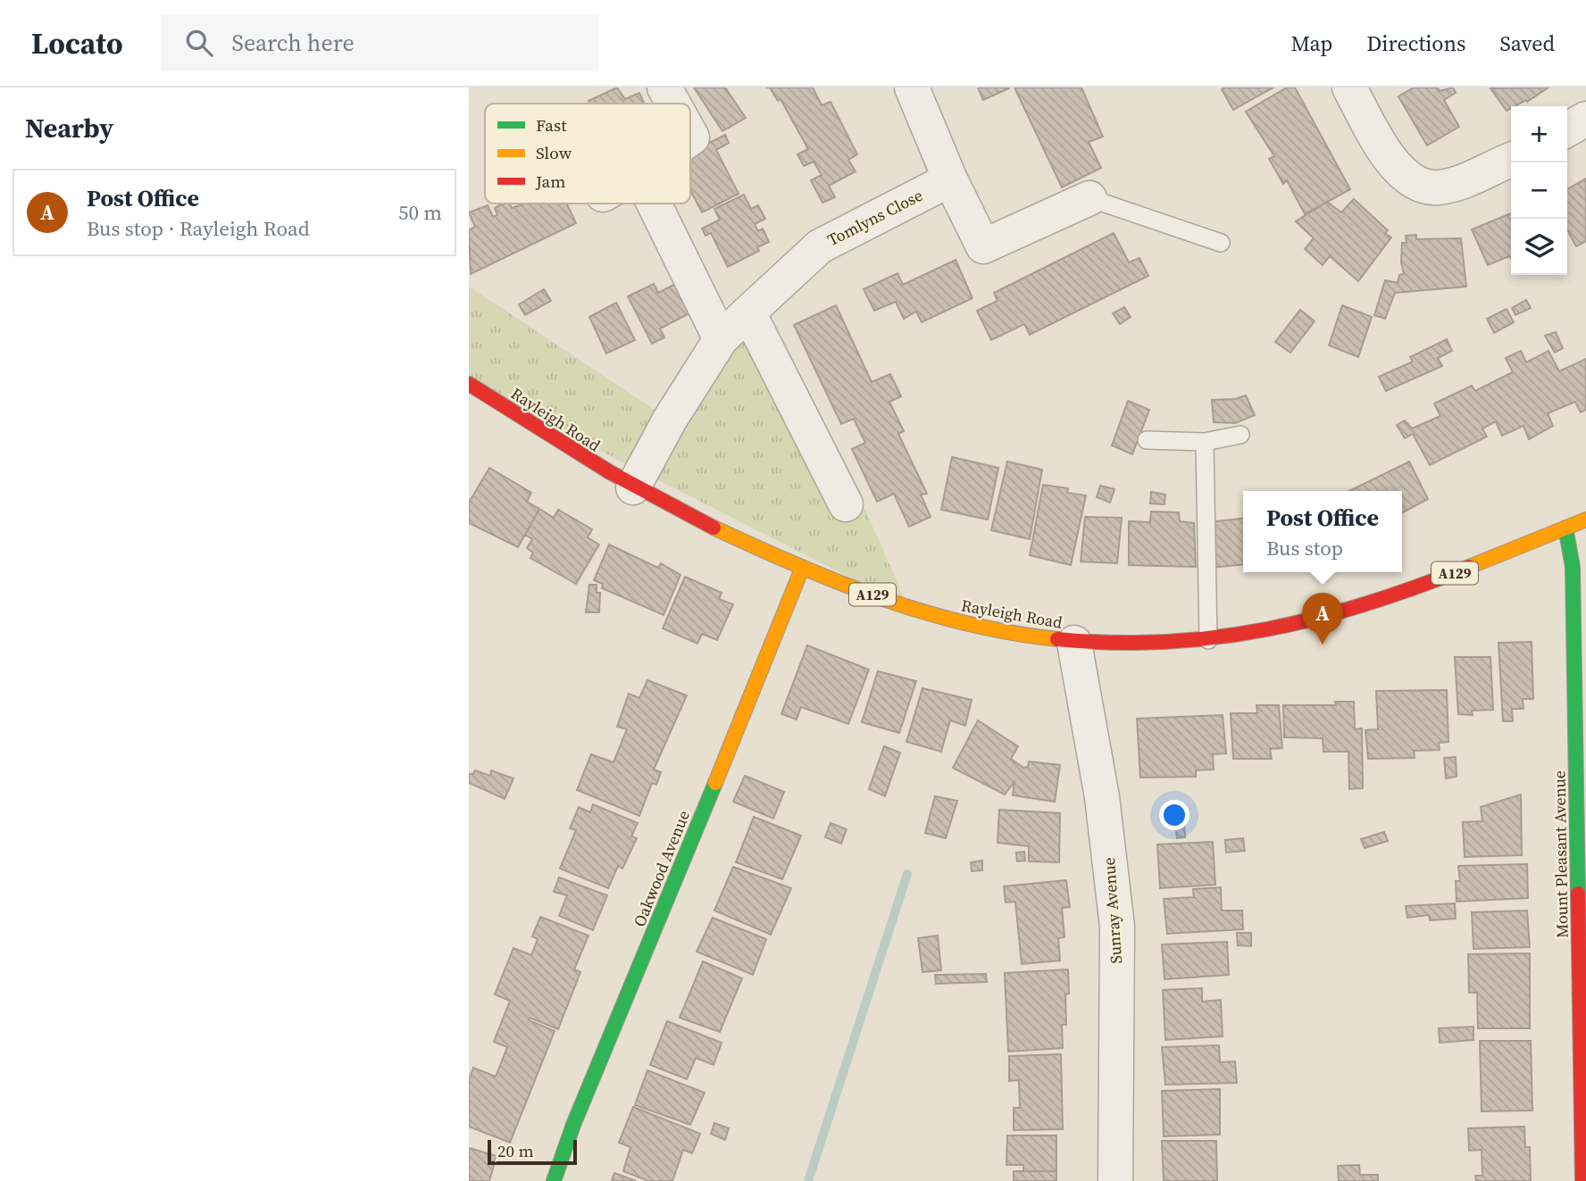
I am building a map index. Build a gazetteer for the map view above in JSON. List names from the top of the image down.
{
  "streets": {
    "street": [
      "Tomlyns Close",
      "Rayleigh Road",
      "A129",
      "Mount Pleasant Avenue",
      "Oakwood Avenue",
      "Sunray Avenue"
    ]
  },
  "crossings": [
    ["Tomlyns Close", "Rayleigh Road"],
    ["Rayleigh Road", "Mount Pleasant Avenue"],
    ["Rayleigh Road", "Oakwood Avenue"],
    ["Rayleigh Road", "Sunray Avenue"]
  ],
  "legend": ["Fast", "Slow", "Jam"],
  "scale_bar": "20 m",
  "page": {
    "header": "Locato",
    "search": "Search here",
    "nav": ["Map", "Directions", "Saved"],
    "heading": "Nearby",
    "map_buttons": ["+", "−"],
    "list": [
      {
        "mark": "A",
        "name": "Post Office",
        "note": "Bus stop · Rayleigh Road",
        "value": "50 m"
      }
    ],
    "popup": ["Post Office", "Bus stop"],
    "pins": "A",
    "scale": "20 m"
  }
}
